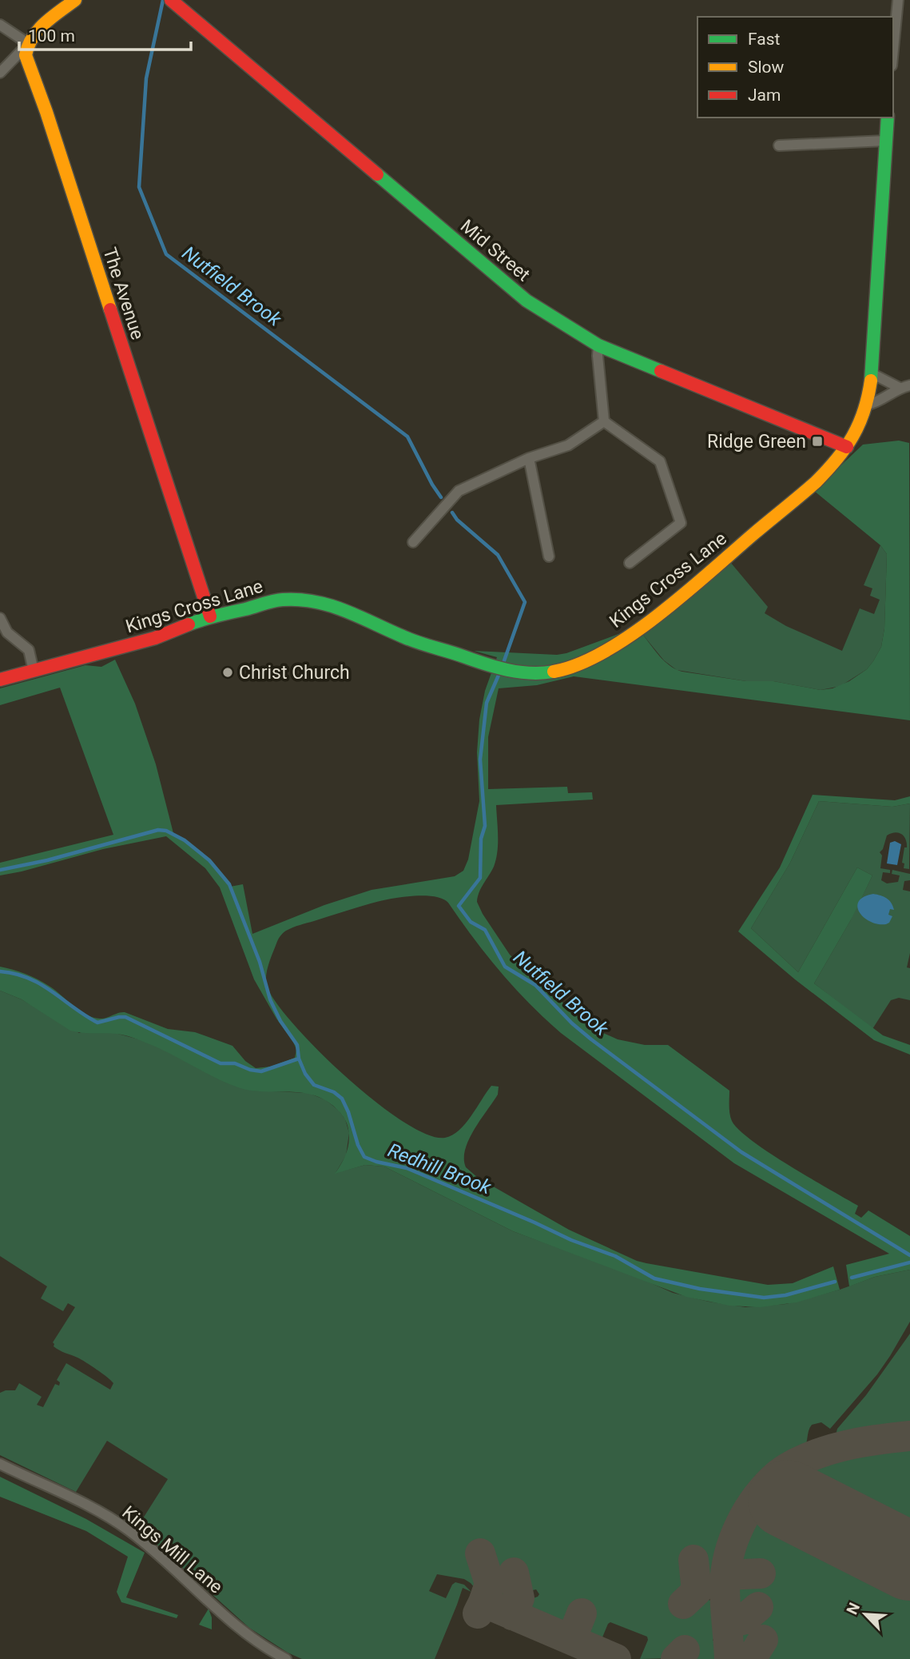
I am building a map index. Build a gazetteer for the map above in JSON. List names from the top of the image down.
{
  "streets": {
    "street": [
      "Mid Street",
      "The Avenue",
      "Kings Cross Lane",
      "Kings Mill Lane"
    ]
  },
  "crossings": [
    ["Mid Street", "Kings Cross Lane"],
    ["The Avenue", "Kings Cross Lane"]
  ],
  "water": ["Nutfield Brook", "Redhill Brook"],
  "places": {
    "transit": ["Ridge Green"],
    "other": ["Christ Church"]
  },
  "legend": ["Fast", "Slow", "Jam"],
  "scale_bar": "100 m",
  "north": "top left"
}
